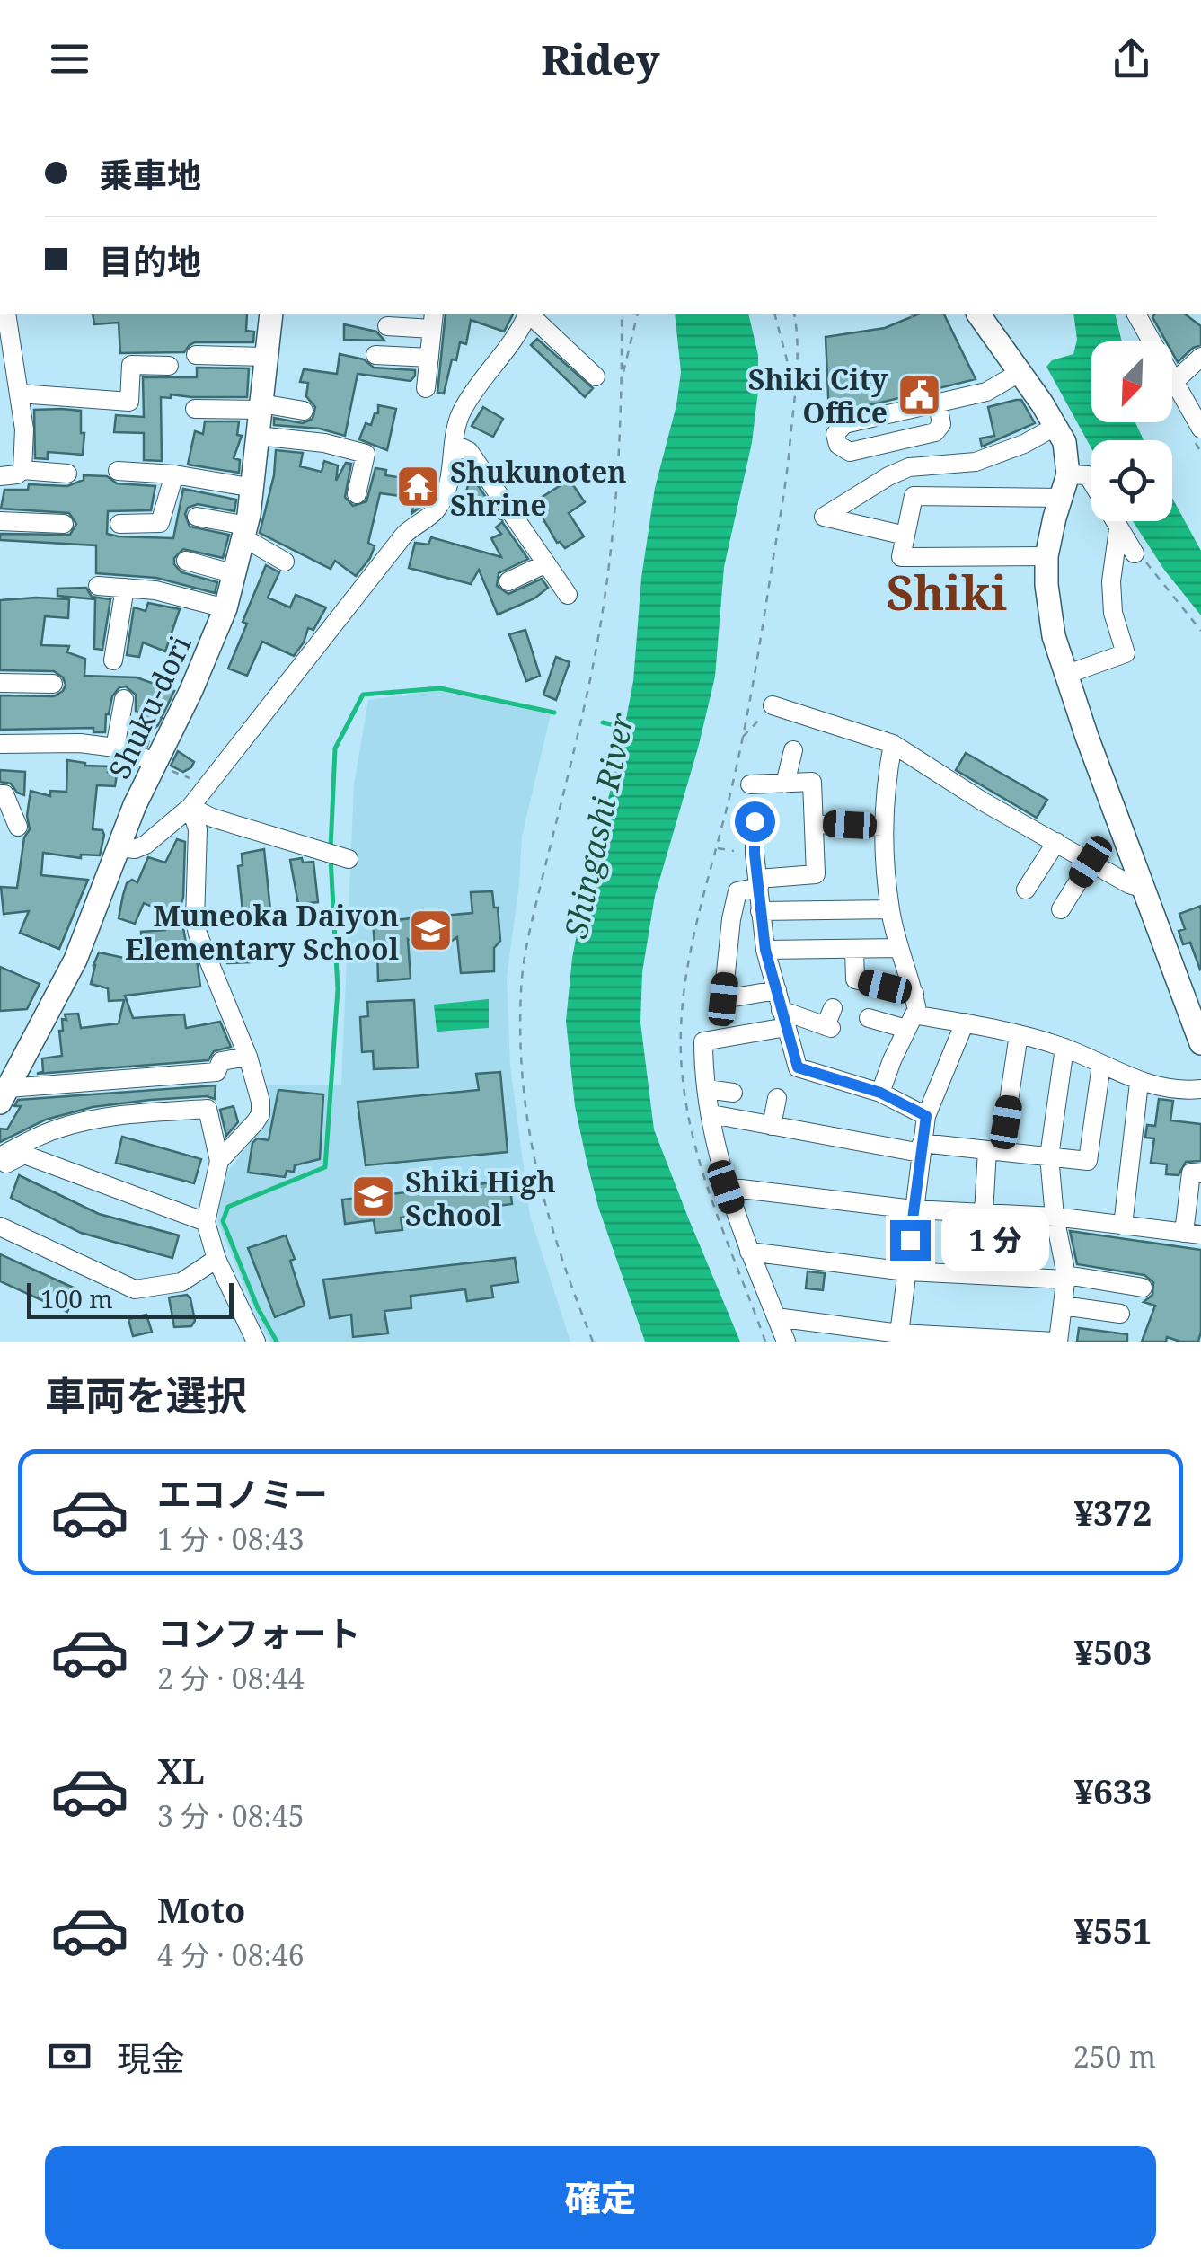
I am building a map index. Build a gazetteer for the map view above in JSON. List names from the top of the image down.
{
  "streets": {
    "main road": ["Shuku-dori"]
  },
  "districts": ["Shiki"],
  "water": ["Shingashi River"],
  "places": {
    "public building": ["Shiki City Office"],
    "temple": ["Shukunoten Shrine"],
    "school or university": ["Muneoka Daiyon Elementary School", "Shiki High School"]
  },
  "scale_bar": "100 m",
  "north": "bottom left",
  "page": {
    "header": "Ridey",
    "banner": ["乗車地", "目的地"],
    "bubble": "1 分",
    "scale": "100 m",
    "heading": "車両を選択",
    "list": [
      {
        "name": "エコノミー",
        "note": "1 分 · 08:43",
        "value": "¥372"
      },
      {
        "name": "コンフォート",
        "note": "2 分 · 08:44",
        "value": "¥503"
      },
      {
        "name": "XL",
        "note": "3 分 · 08:45",
        "value": "¥633"
      },
      {
        "name": "Moto",
        "note": "4 分 · 08:46",
        "value": "¥551"
      }
    ],
    "pay": ["現金", "250 m"],
    "buttons": "確定"
  }
}
